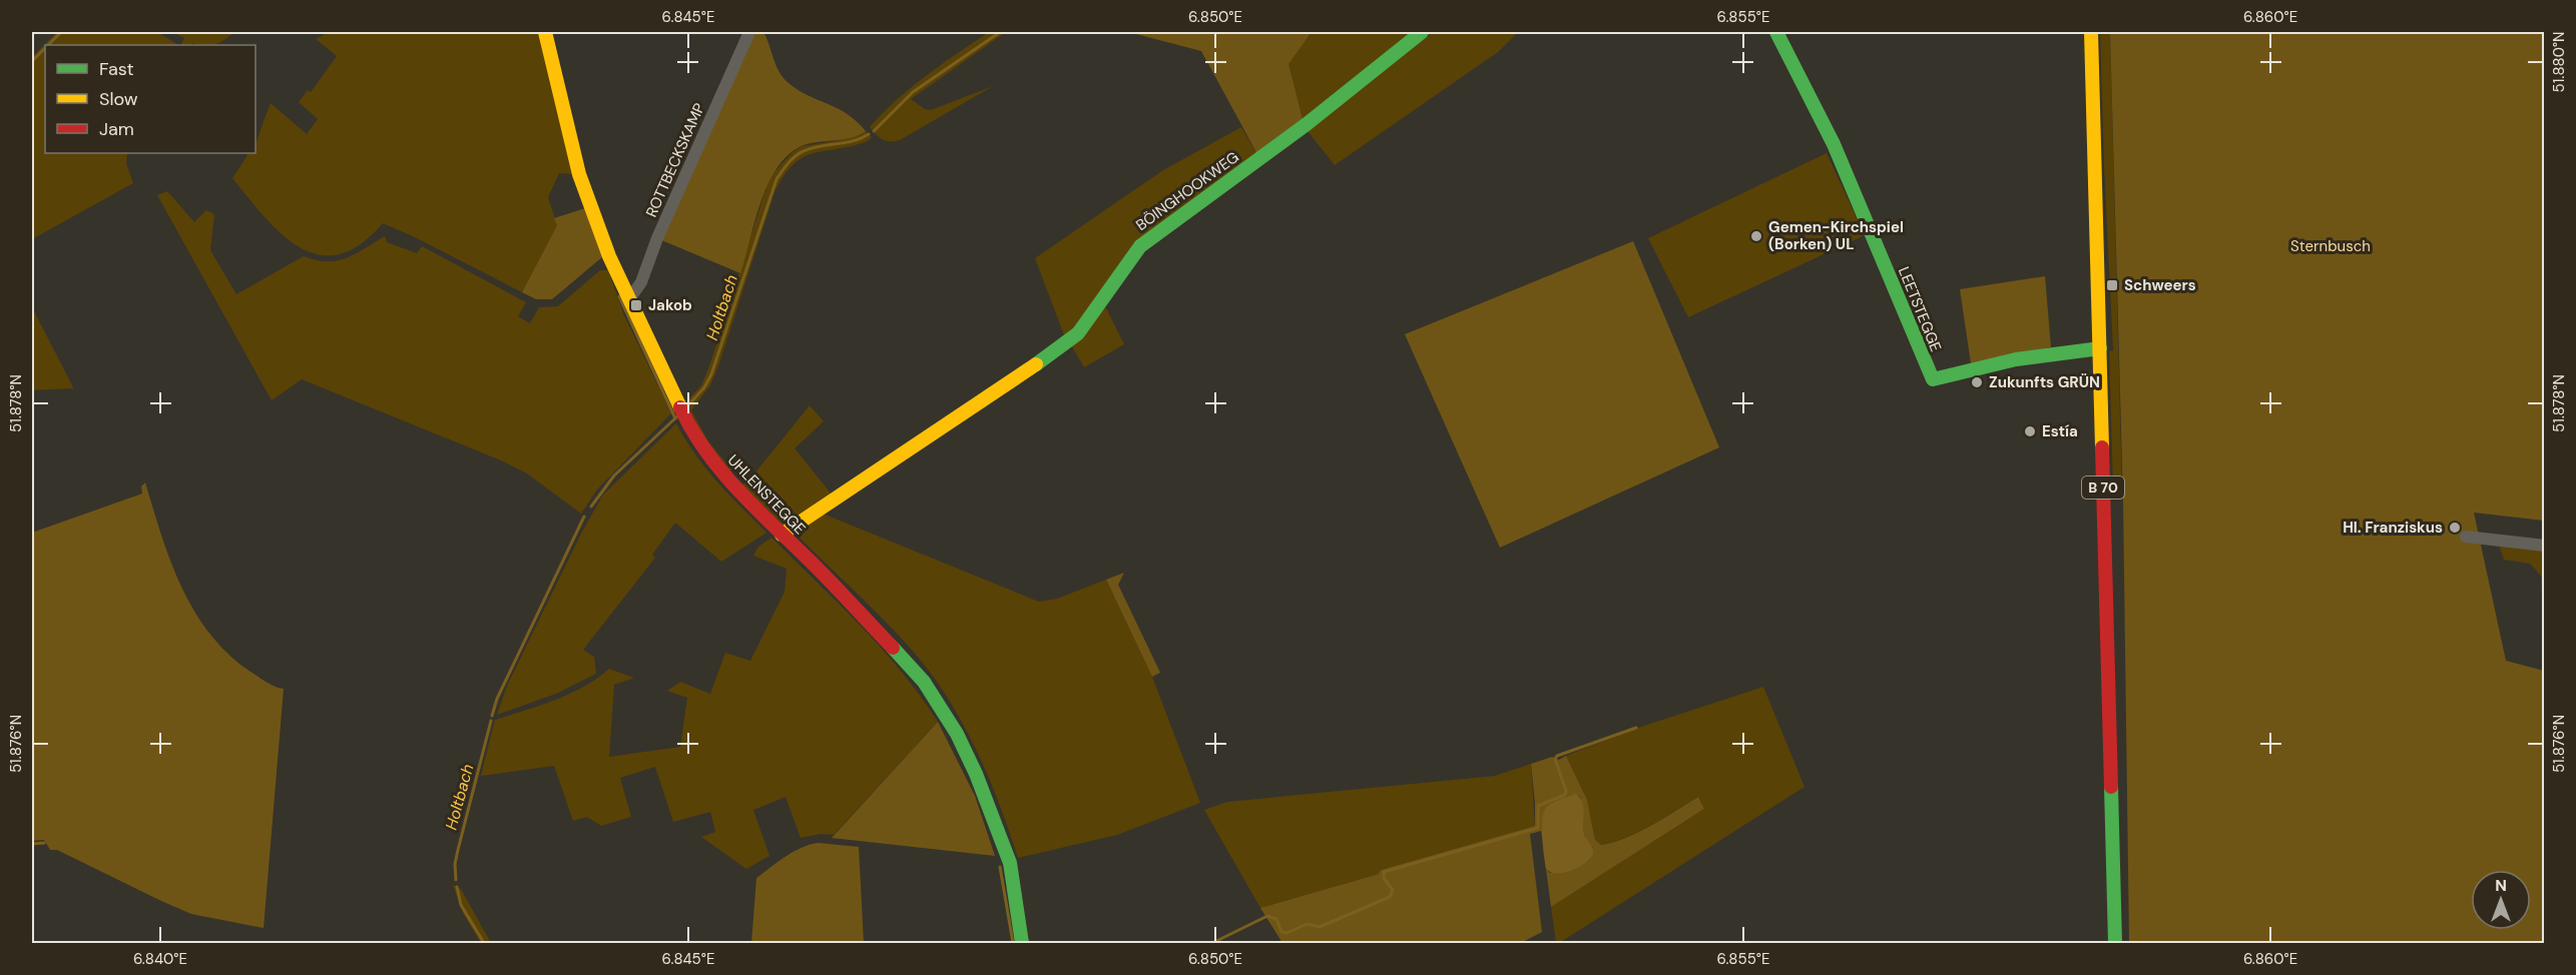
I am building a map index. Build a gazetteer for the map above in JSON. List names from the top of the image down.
{
  "streets": {
    "street": [
      "ROTTBECKSKAMP",
      "BÖINGHOOKWEG",
      "LEETSTEGGE",
      "B 70",
      "UHLENSTEGGE"
    ]
  },
  "crossings": [
    ["ROTTBECKSKAMP", "UHLENSTEGGE"],
    ["BÖINGHOOKWEG", "UHLENSTEGGE"],
    ["LEETSTEGGE", "B 70"]
  ],
  "water": ["Holtbach"],
  "parks": ["Sternbusch"],
  "places": {
    "other": [
      "Gemen-Kirchspiel (Borken) UL",
      "Zukunfts GRÜN",
      "Estía",
      "Hl. Franziskus"
    ],
    "transit": ["Schweers", "Jakob"]
  },
  "legend": ["Fast", "Slow", "Jam"],
  "north": "top",
  "coordinates": [
    "6.845°E",
    "6.850°E",
    "6.855°E",
    "6.860°E",
    "51.880°N",
    "51.878°N",
    "51.876°N",
    "6.840°E"
  ]
}
